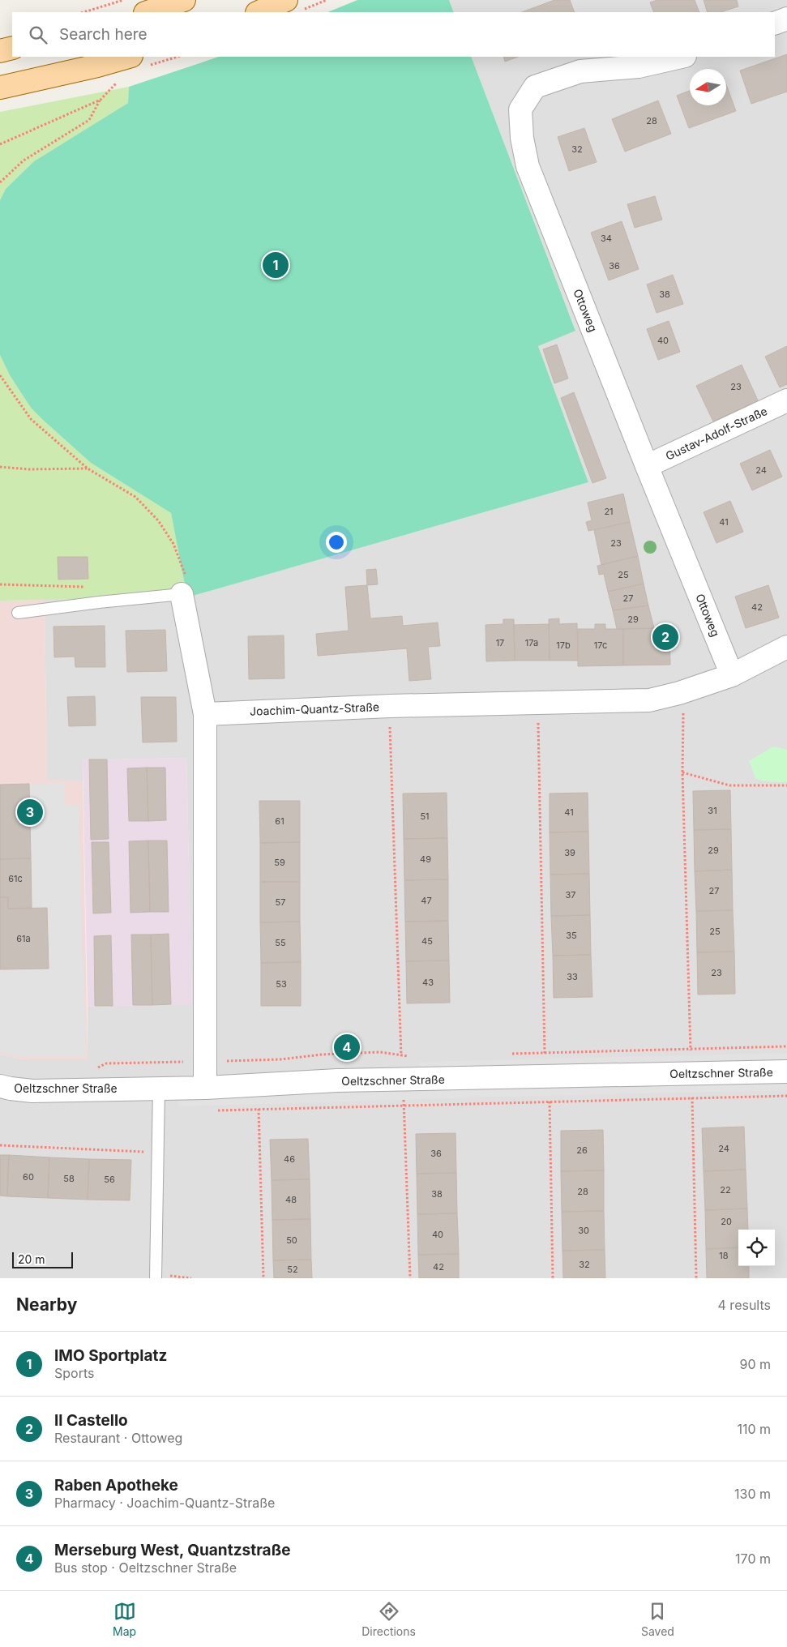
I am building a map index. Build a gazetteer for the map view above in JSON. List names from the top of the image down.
{
  "streets": {
    "street": [
      "Ottoweg",
      "Gustav-Adolf-Straße",
      "Joachim-Quantz-Straße",
      "Oeltzschner Straße"
    ]
  },
  "crossings": [
    ["Ottoweg", "Gustav-Adolf-Straße"],
    ["Ottoweg", "Joachim-Quantz-Straße"]
  ],
  "house_numbers": [
    "28",
    "32",
    "34",
    "36",
    "38",
    "40",
    "23",
    "24",
    "21",
    "41",
    "23",
    "25",
    "27",
    "42",
    "29",
    "17",
    "17a",
    "17b",
    "17c",
    "31",
    "41",
    "51",
    "61",
    "29",
    "39",
    "49",
    "59",
    "61c",
    "27",
    "37",
    "47",
    "57",
    "25",
    "35",
    "61a",
    "45",
    "55",
    "23",
    "33",
    "43",
    "53",
    "24",
    "26",
    "36",
    "46",
    "60",
    "58",
    "56",
    "22",
    "28",
    "38",
    "48",
    "20",
    "30",
    "40",
    "50",
    "18",
    "32",
    "42",
    "52"
  ],
  "scale_bar": "20 m",
  "north": "left",
  "page": {
    "search": "Search here",
    "pins": [
      "1",
      "2",
      "3",
      "4"
    ],
    "scale": "20 m",
    "heading": ["Nearby", "4 results"],
    "list": [
      {
        "mark": "1",
        "name": "IMO Sportplatz",
        "note": "Sports",
        "value": "90 m"
      },
      {
        "mark": "2",
        "name": "Il Castello",
        "note": "Restaurant · Ottoweg",
        "value": "110 m"
      },
      {
        "mark": "3",
        "name": "Raben Apotheke",
        "note": "Pharmacy · Joachim-Quantz-Straße",
        "value": "130 m"
      },
      {
        "mark": "4",
        "name": "Merseburg West, Quantzstraße",
        "note": "Bus stop · Oeltzschner Straße",
        "value": "170 m"
      }
    ],
    "nav": ["Map", "Directions", "Saved"]
  }
}
